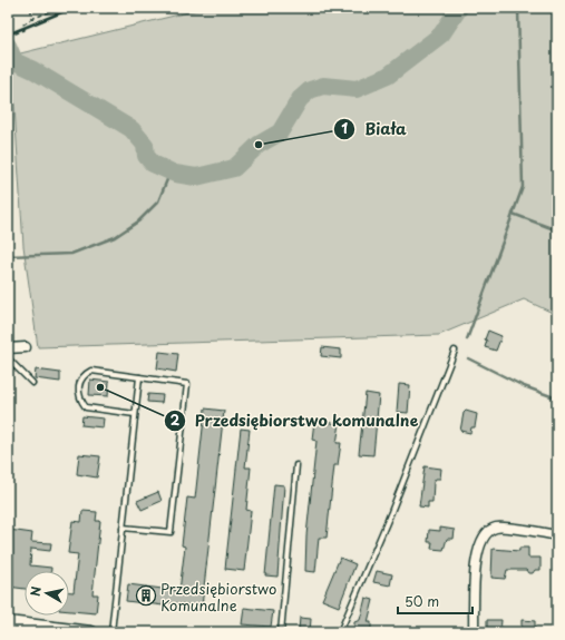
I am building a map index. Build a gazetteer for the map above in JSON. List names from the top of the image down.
{
  "places": {
    "other": ["Biała", "Przedsiębiorstwo komunalne"],
    "building": ["Przedsiębiorstwo Komunalne"]
  },
  "scale_bar": "50 m",
  "north": "left"
}
